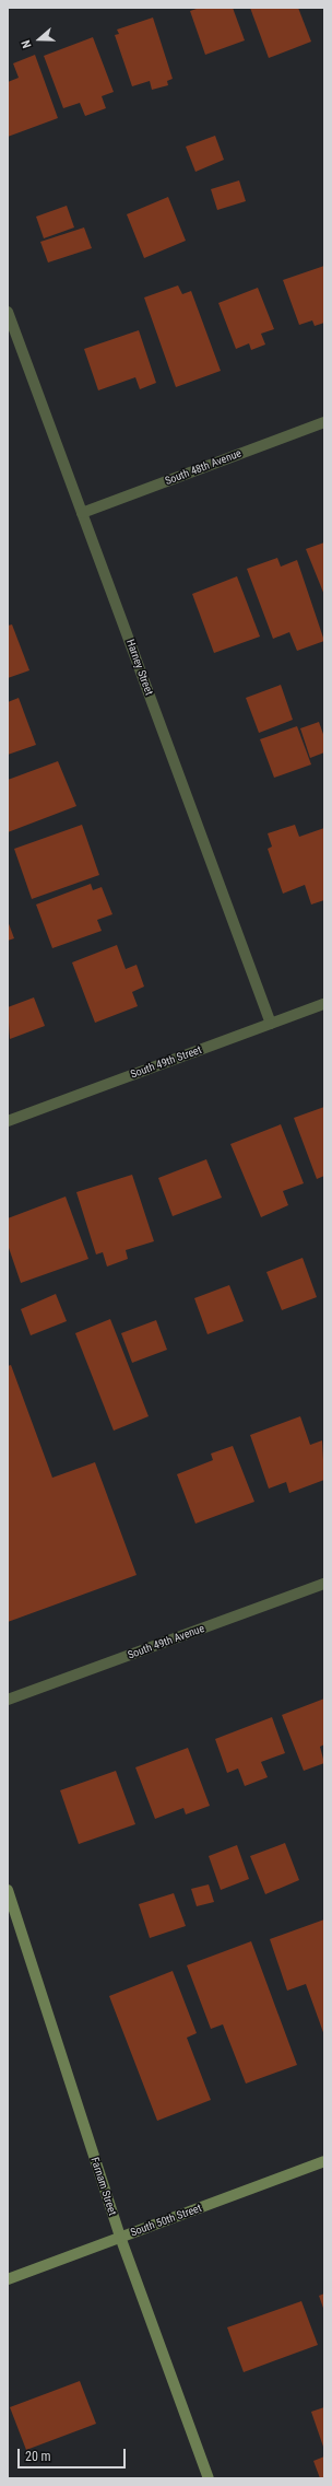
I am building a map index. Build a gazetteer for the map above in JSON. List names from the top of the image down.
{
  "streets": {
    "main road": ["Farnam Street", "South 50th Street"],
    "street": [
      "South 48th Avenue",
      "Harney Street",
      "South 49th Street",
      "South 49th Avenue"
    ]
  },
  "crossings": [
    ["South 48th Avenue", "Harney Street"],
    ["Harney Street", "South 49th Street"],
    ["Farnam Street", "South 50th Street"]
  ],
  "scale_bar": "20 m",
  "north": "left"
}
